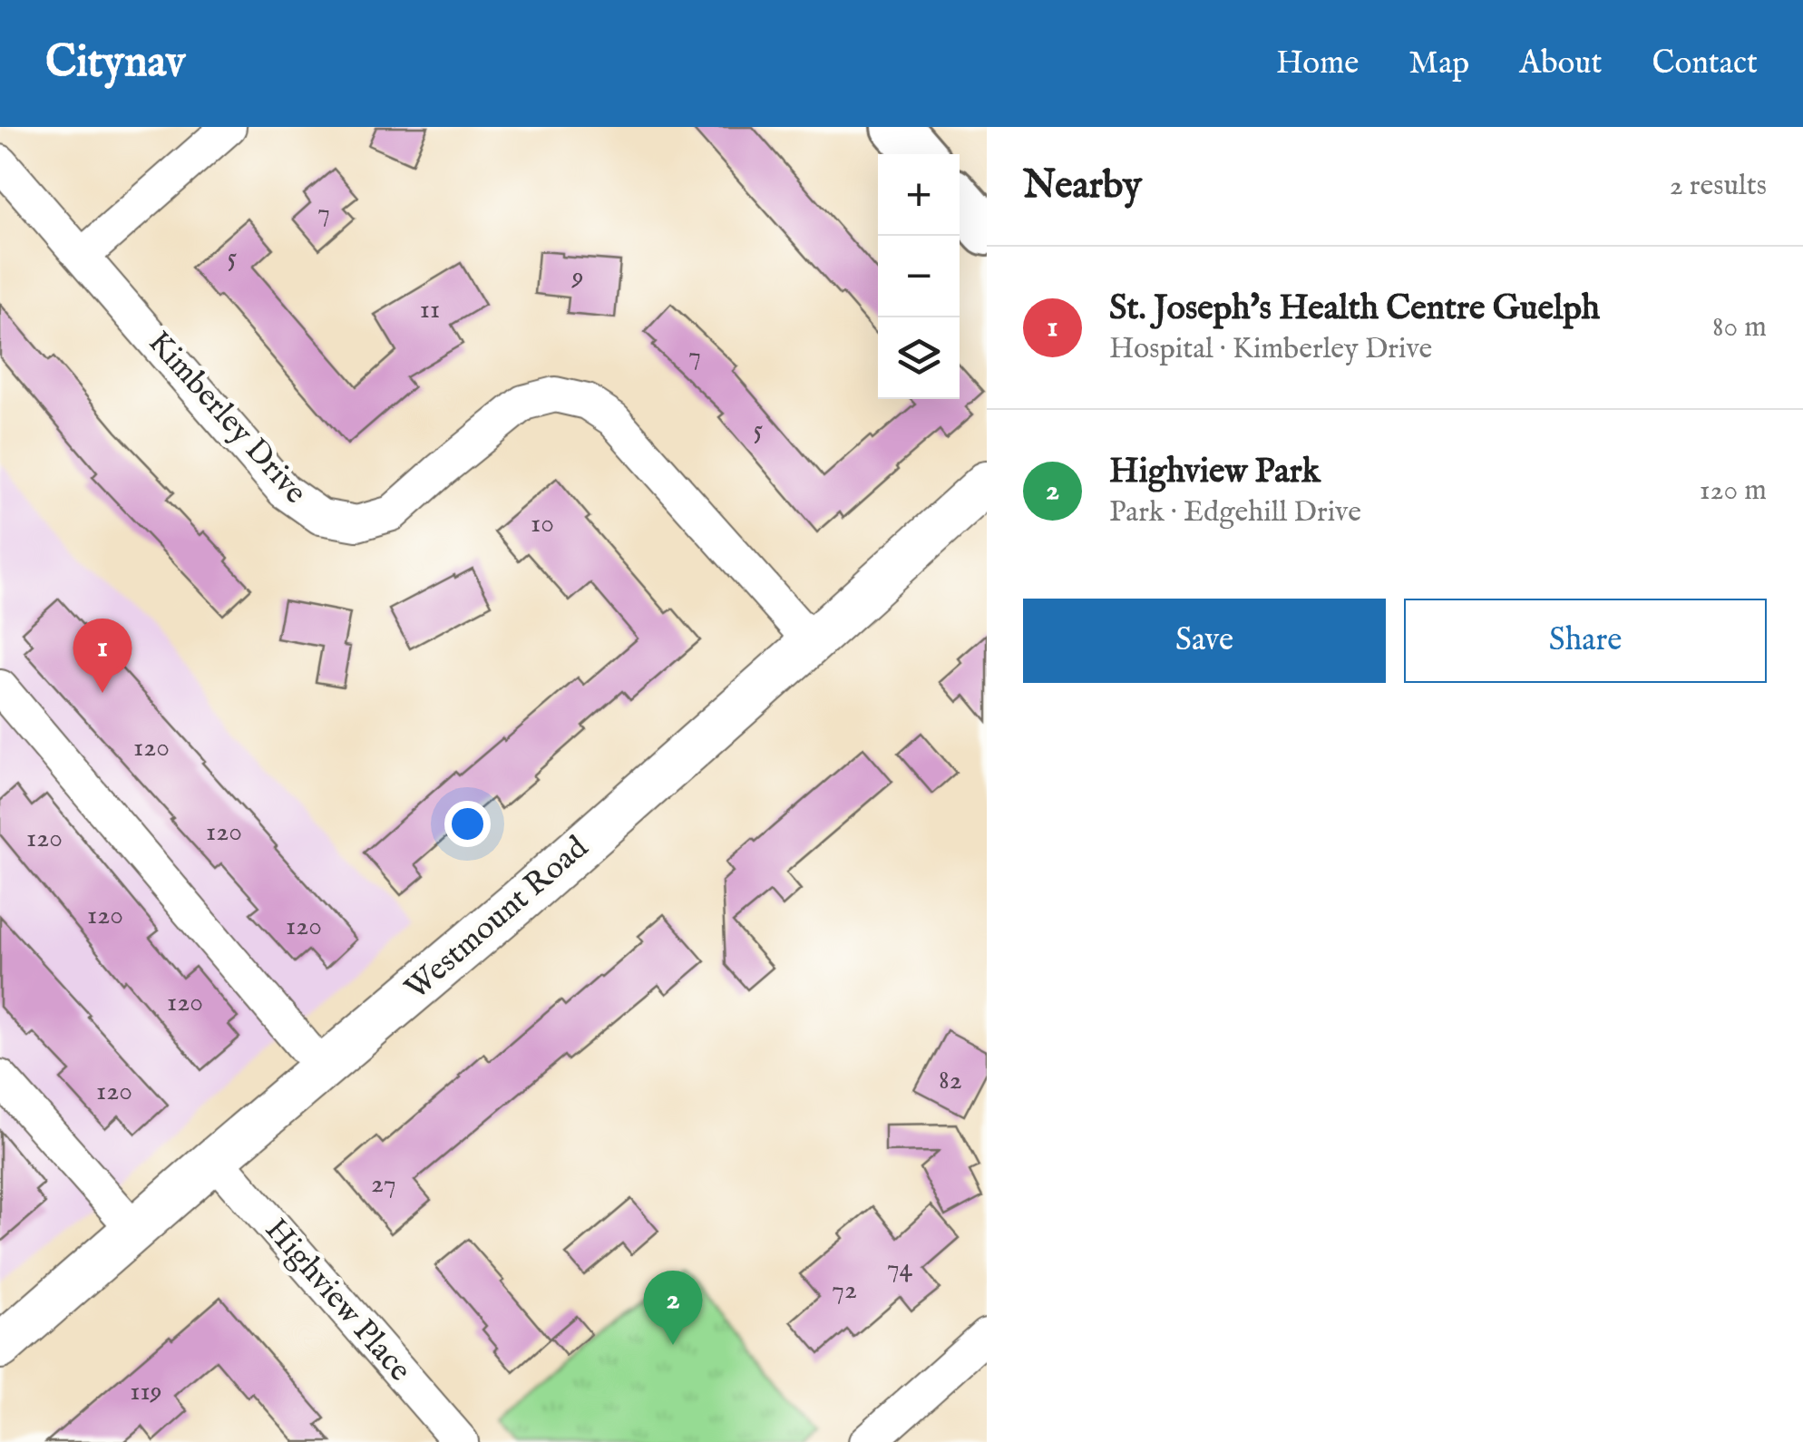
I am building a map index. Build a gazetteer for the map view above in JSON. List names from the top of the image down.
{
  "streets": {
    "street": ["Kimberley Drive", "Westmount Road", "Highview Place"]
  },
  "crossings": [
    ["Kimberley Drive", "Westmount Road"],
    ["Westmount Road", "Highview Place"]
  ],
  "house_numbers": [
    "7",
    "5",
    "9",
    "11",
    "7",
    "5",
    "10",
    "120",
    "120",
    "120",
    "120",
    "120",
    "120",
    "82",
    "120",
    "27",
    "74",
    "72",
    "119"
  ],
  "page": {
    "header": "Citynav",
    "nav": [
      "Home",
      "Map",
      "About",
      "Contact"
    ],
    "heading": ["Nearby", "2 results"],
    "map_buttons": ["+", "−"],
    "list": [
      {
        "mark": "1",
        "name": "St. Joseph's Health Centre Guelph",
        "note": "Hospital · Kimberley Drive",
        "value": "80 m"
      },
      {
        "mark": "2",
        "name": "Highview Park",
        "note": "Park · Edgehill Drive",
        "value": "120 m"
      }
    ],
    "buttons": ["Save", "Share"],
    "pins": ["1", "2"]
  }
}
